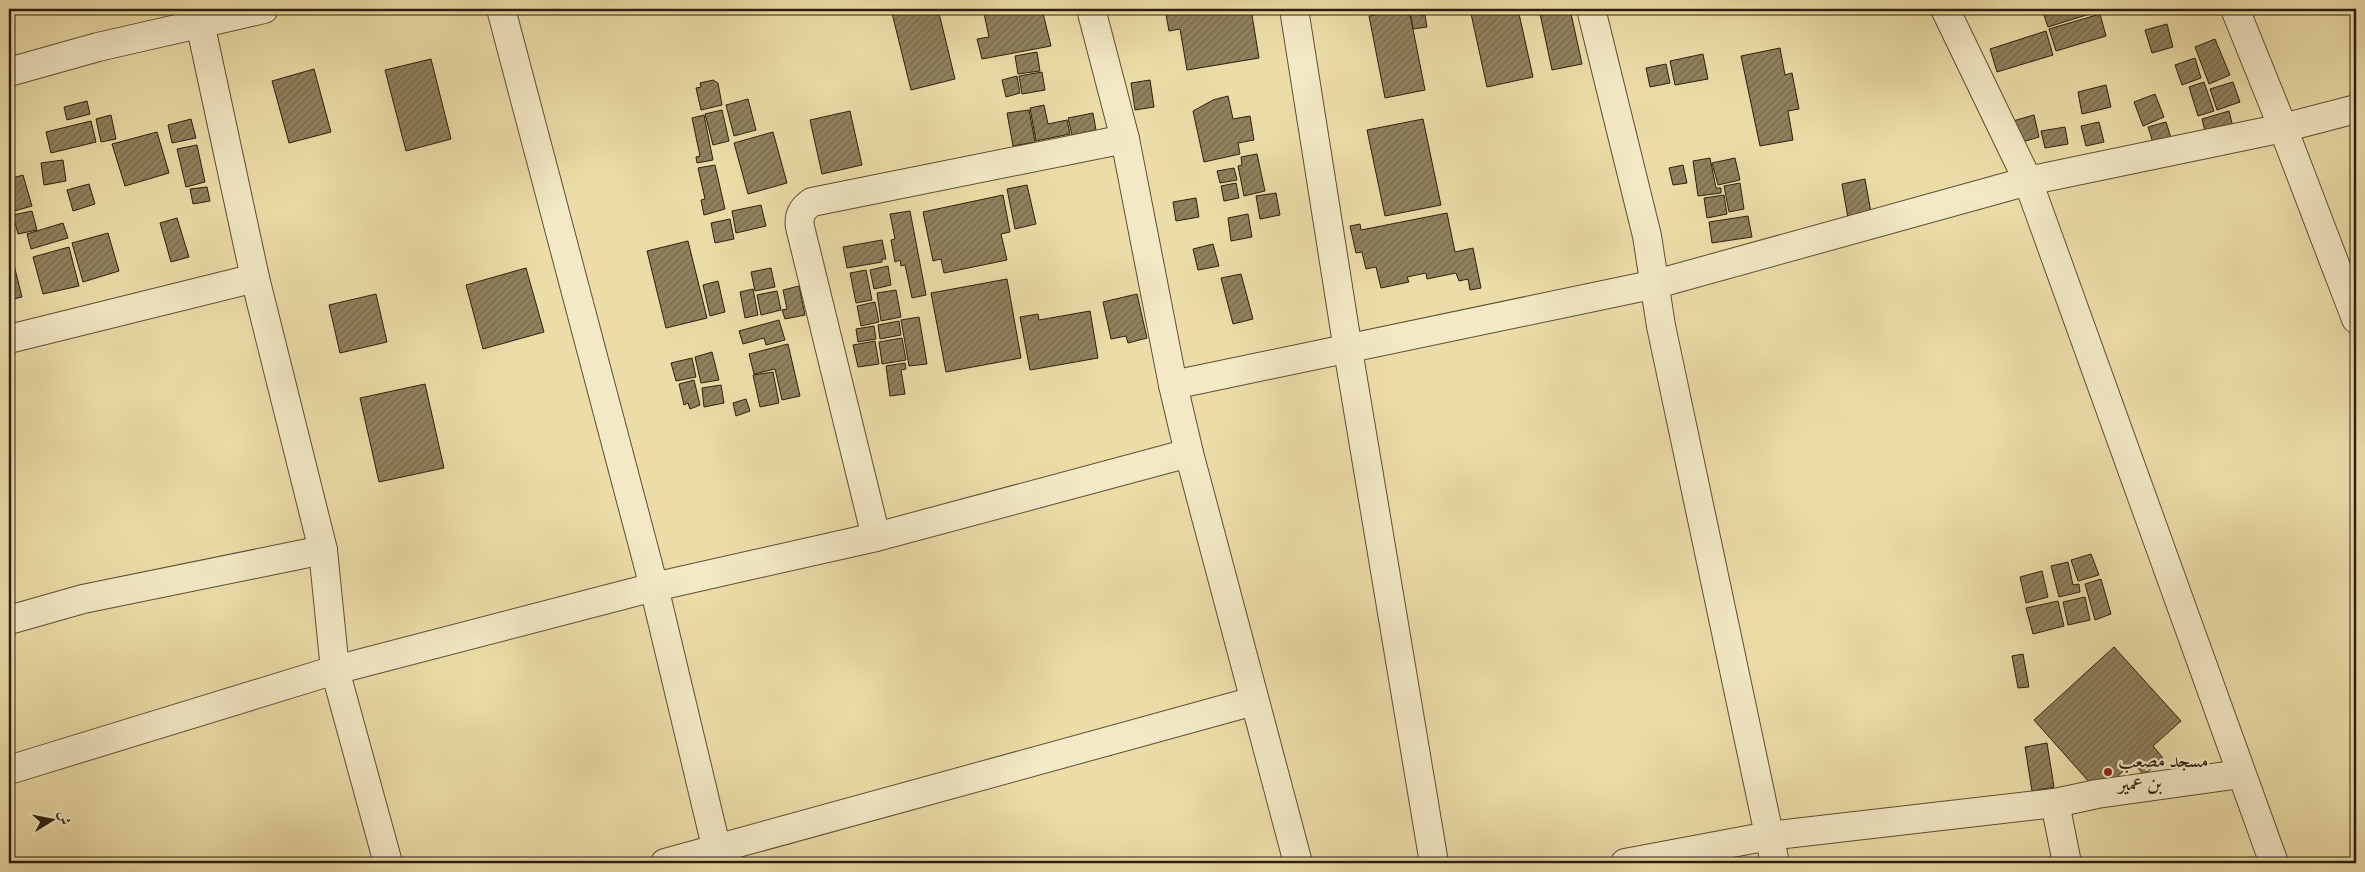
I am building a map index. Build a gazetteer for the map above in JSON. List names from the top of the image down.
{
  "places": ["مسجد مصعب بن عمير"],
  "north": "right"
}
